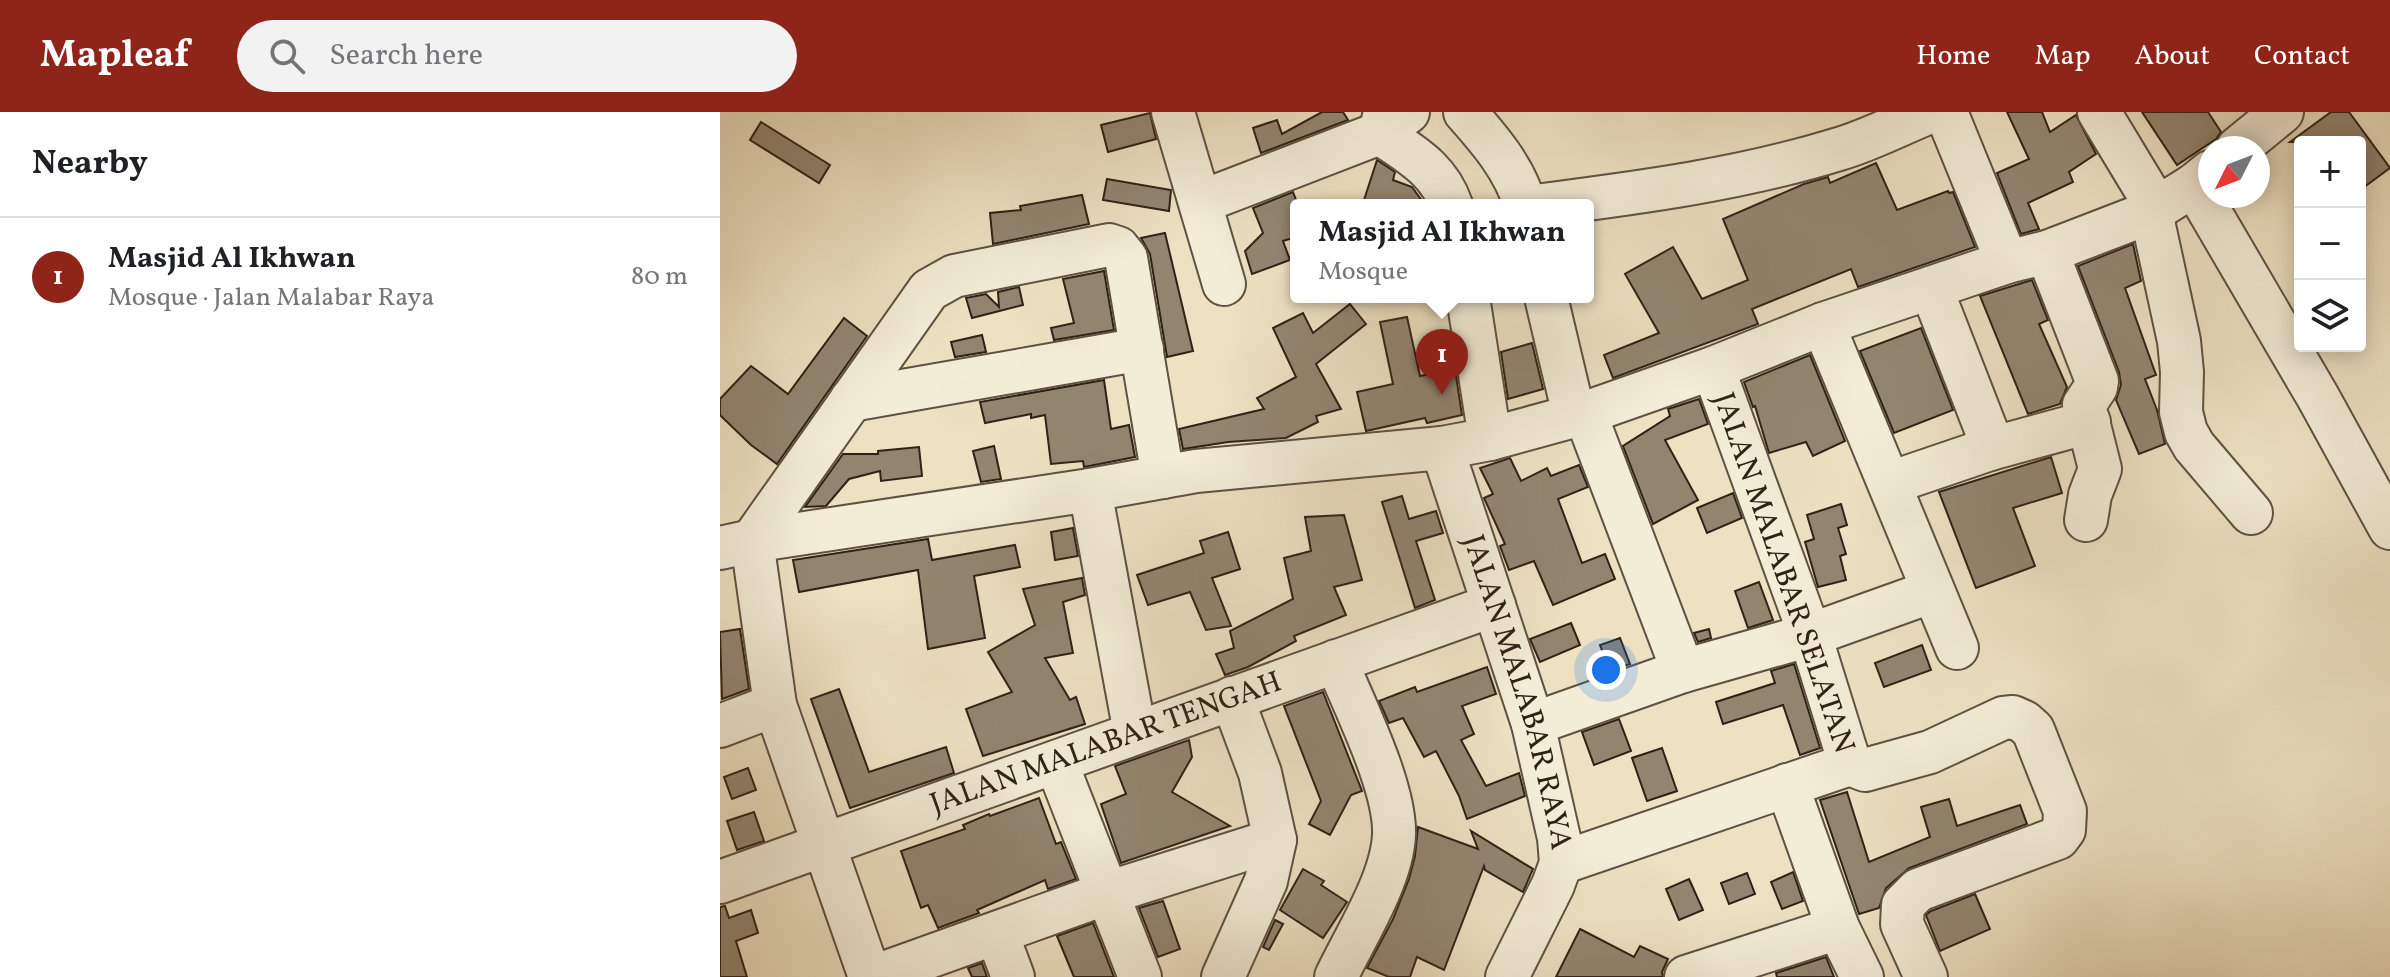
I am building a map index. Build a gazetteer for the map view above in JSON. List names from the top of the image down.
{
  "streets": {
    "street": ["JALAN MALABAR SELATAN", "JALAN MALABAR RAYA", "JALAN MALABAR TENGAH"]
  },
  "crossings": [
    ["JALAN MALABAR SELATAN", "JALAN MALABAR RAYA"],
    ["JALAN MALABAR RAYA", "JALAN MALABAR TENGAH"]
  ],
  "north": "bottom left",
  "page": {
    "header": "Mapleaf",
    "search": "Search here",
    "nav": [
      "Home",
      "Map",
      "About",
      "Contact"
    ],
    "heading": "Nearby",
    "map_buttons": ["+", "−"],
    "popup": ["Masjid Al Ikhwan", "Mosque"],
    "list": [
      {
        "mark": "1",
        "name": "Masjid Al Ikhwan",
        "note": "Mosque · Jalan Malabar Raya",
        "value": "80 m"
      }
    ],
    "pins": "1"
  }
}
